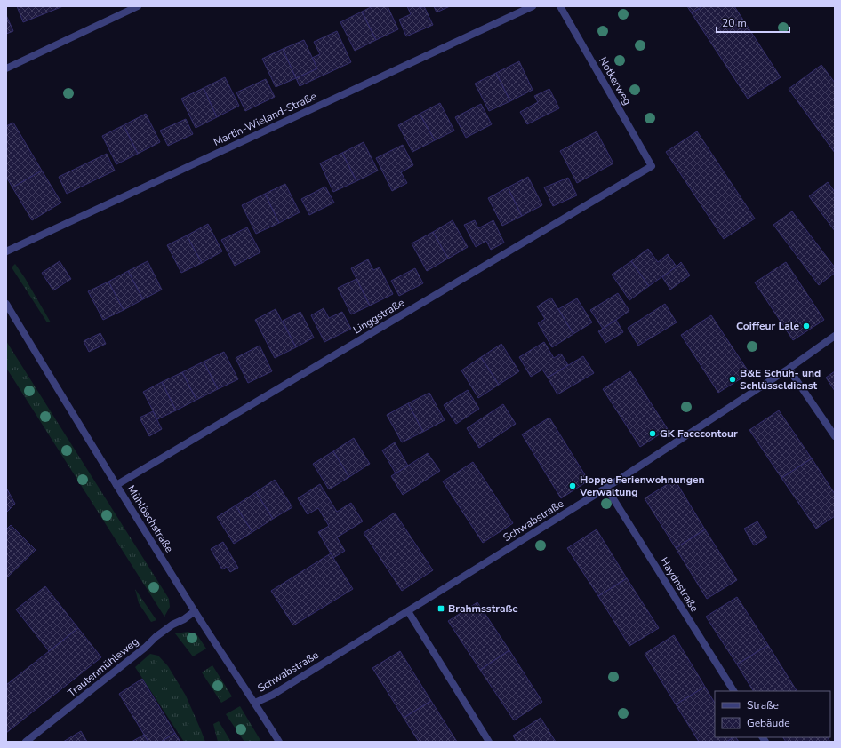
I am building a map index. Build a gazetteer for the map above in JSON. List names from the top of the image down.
{
  "streets": {
    "street": [
      "Notkerweg",
      "Martin-Wieland-Straße",
      "Linggstraße",
      "Mühlöschstraße",
      "Schwabstraße",
      "Haydnstraße",
      "Trautenmühleweg"
    ]
  },
  "crossings": [
    ["Notkerweg", "Linggstraße"],
    ["Linggstraße", "Mühlöschstraße"],
    ["Mühlöschstraße", "Schwabstraße"],
    ["Mühlöschstraße", "Trautenmühleweg"],
    ["Schwabstraße", "Haydnstraße"]
  ],
  "places": {
    "other": [
      "Coiffeur Lale",
      "B&E Schuh- und Schlüsseldienst",
      "GK Facecontour",
      "Hoppe Ferienwohnungen Verwaltung"
    ],
    "transit": ["Brahmsstraße"]
  },
  "legend": ["Straße", "Gebäude"],
  "scale_bar": "20 m"
}
